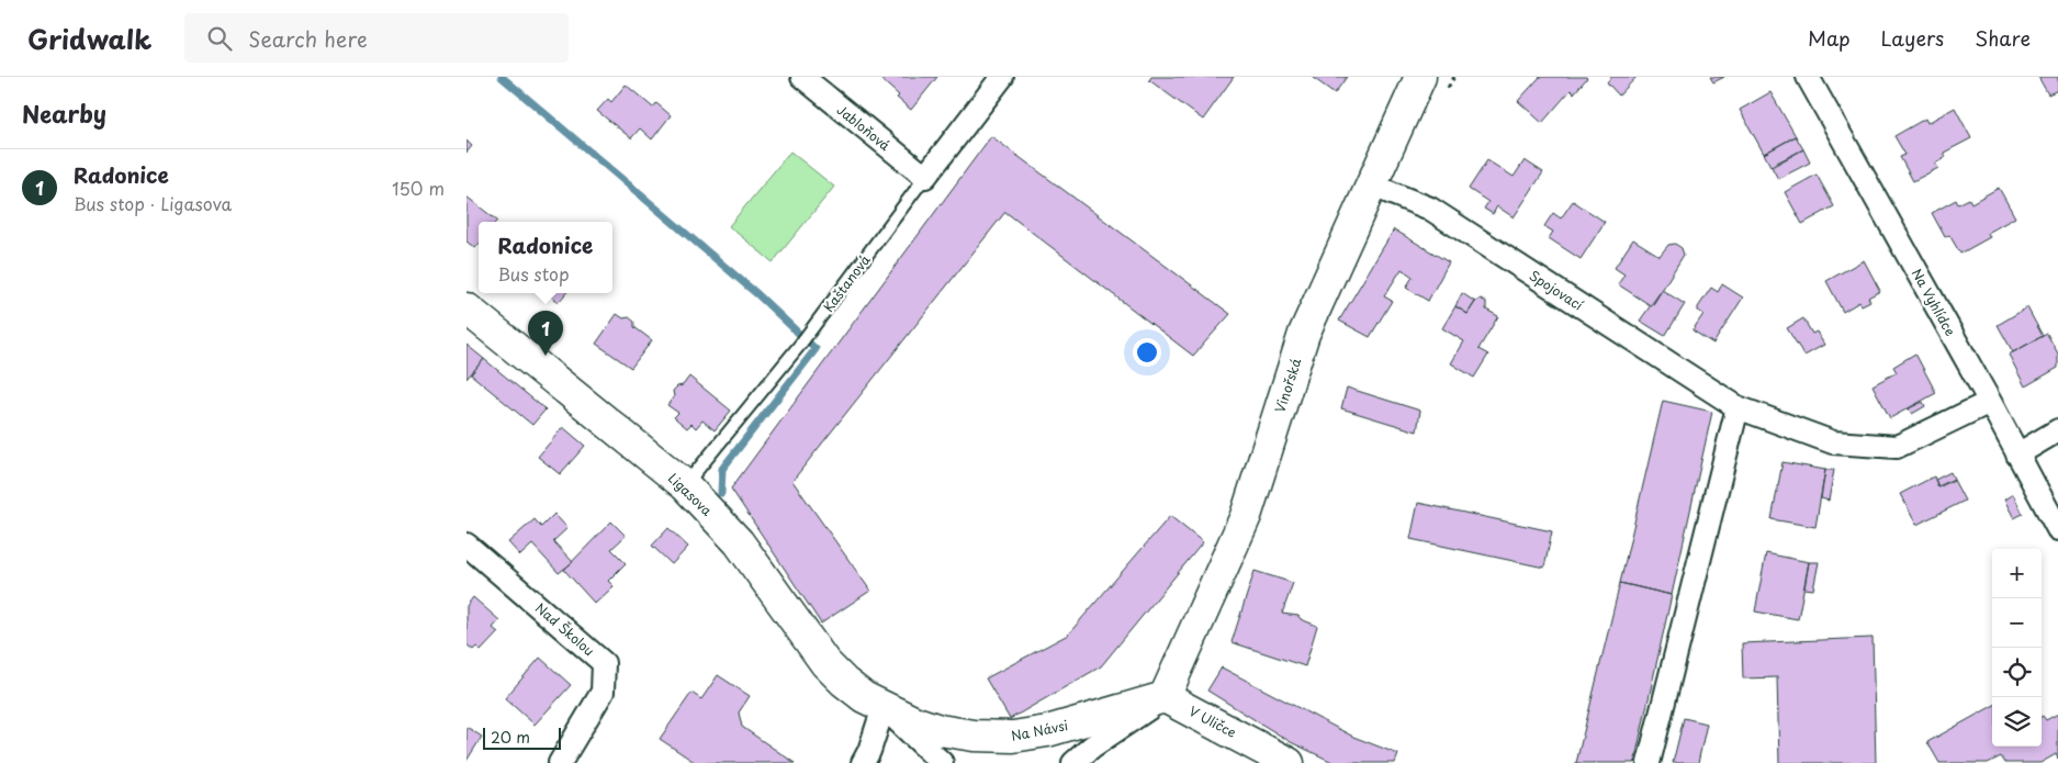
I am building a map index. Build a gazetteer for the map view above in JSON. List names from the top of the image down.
{
  "streets": {
    "street": [
      "Jabloňová",
      "Kaštanová",
      "Spojovací",
      "Na Vyhlídce",
      "Vinořská",
      "Ligasova",
      "Nad Školou",
      "V Uličce",
      "Na Návsi"
    ]
  },
  "crossings": [
    ["Jabloňová", "Kaštanová"],
    ["Kaštanová", "Ligasova"],
    ["Spojovací", "Na Vyhlídce"],
    ["Spojovací", "Vinořská"],
    ["Vinořská", "V Uličce"],
    ["Vinořská", "Na Návsi"],
    ["Ligasova", "Na Návsi"],
    ["V Uličce", "Na Návsi"]
  ],
  "scale_bar": "20 m",
  "page": {
    "header": "Gridwalk",
    "search": "Search here",
    "nav": ["Map", "Layers", "Share"],
    "heading": "Nearby",
    "list": [
      {
        "mark": "1",
        "name": "Radonice",
        "note": "Bus stop · Ligasova",
        "value": "150 m"
      }
    ],
    "popup": ["Radonice", "Bus stop"],
    "pins": "1",
    "map_buttons": ["+", "−"],
    "scale": "20 m"
  }
}
